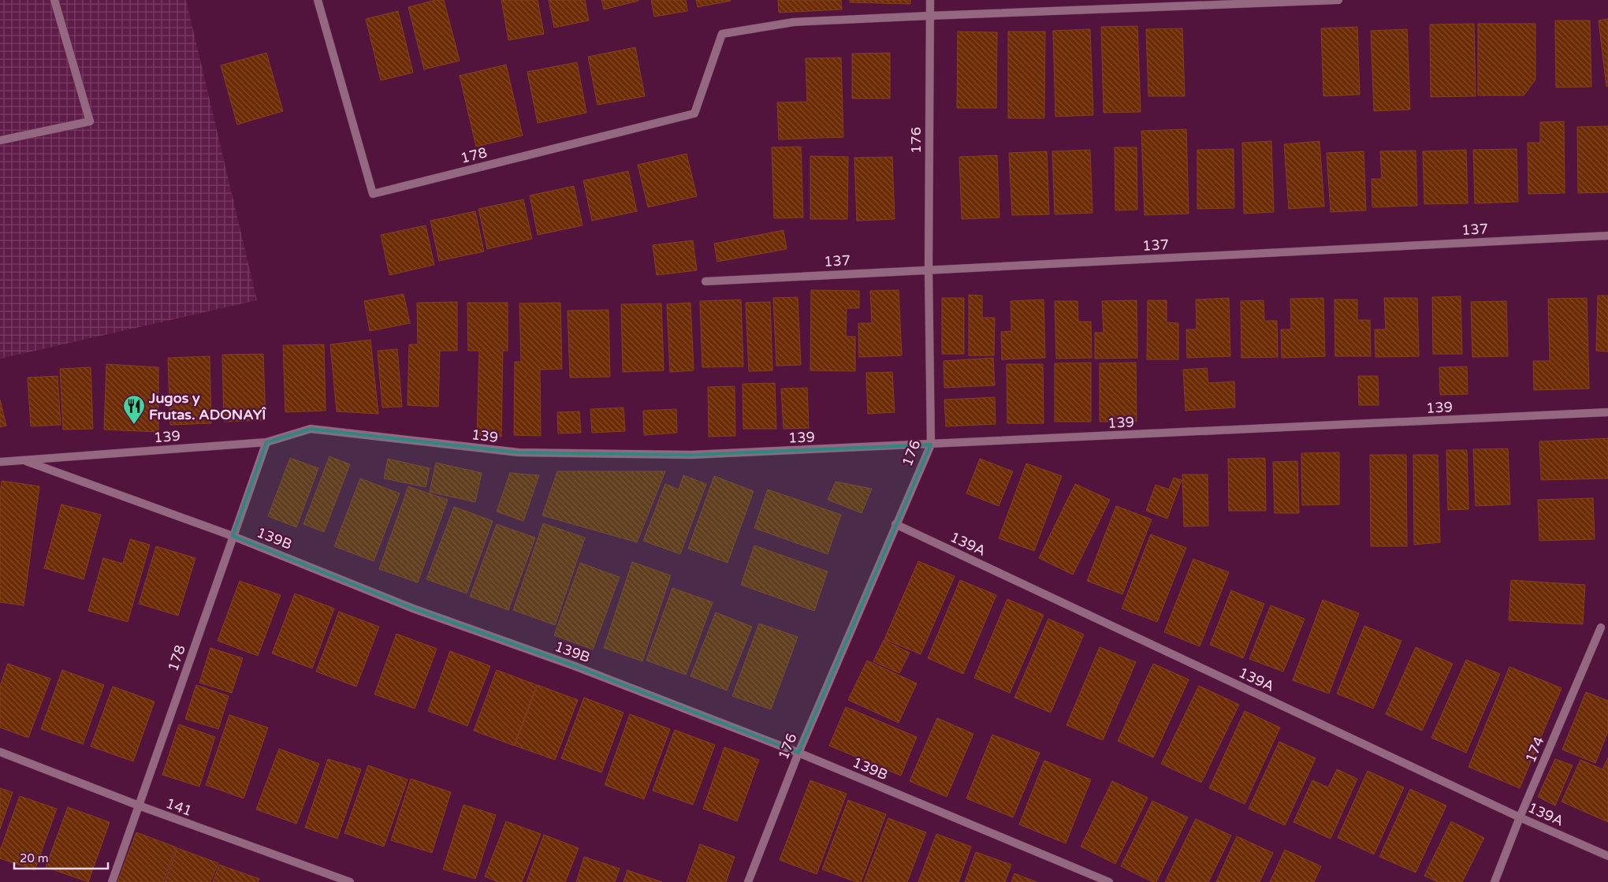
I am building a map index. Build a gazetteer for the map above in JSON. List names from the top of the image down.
{
  "streets": {
    "street": [
      "176",
      "178",
      "137",
      "139",
      "139B",
      "139A",
      "174",
      "141"
    ]
  },
  "crossings": [
    ["176", "178"],
    ["176", "137"],
    ["176", "139"],
    ["176", "139B"],
    ["176", "139A"],
    ["178", "139"],
    ["178", "139B"],
    ["178", "141"],
    ["139", "139B"],
    ["139A", "174"]
  ],
  "places": {
    "restaurant": ["Jugos y Frutas. ADONAYÎ"]
  },
  "scale_bar": "20 m"
}
